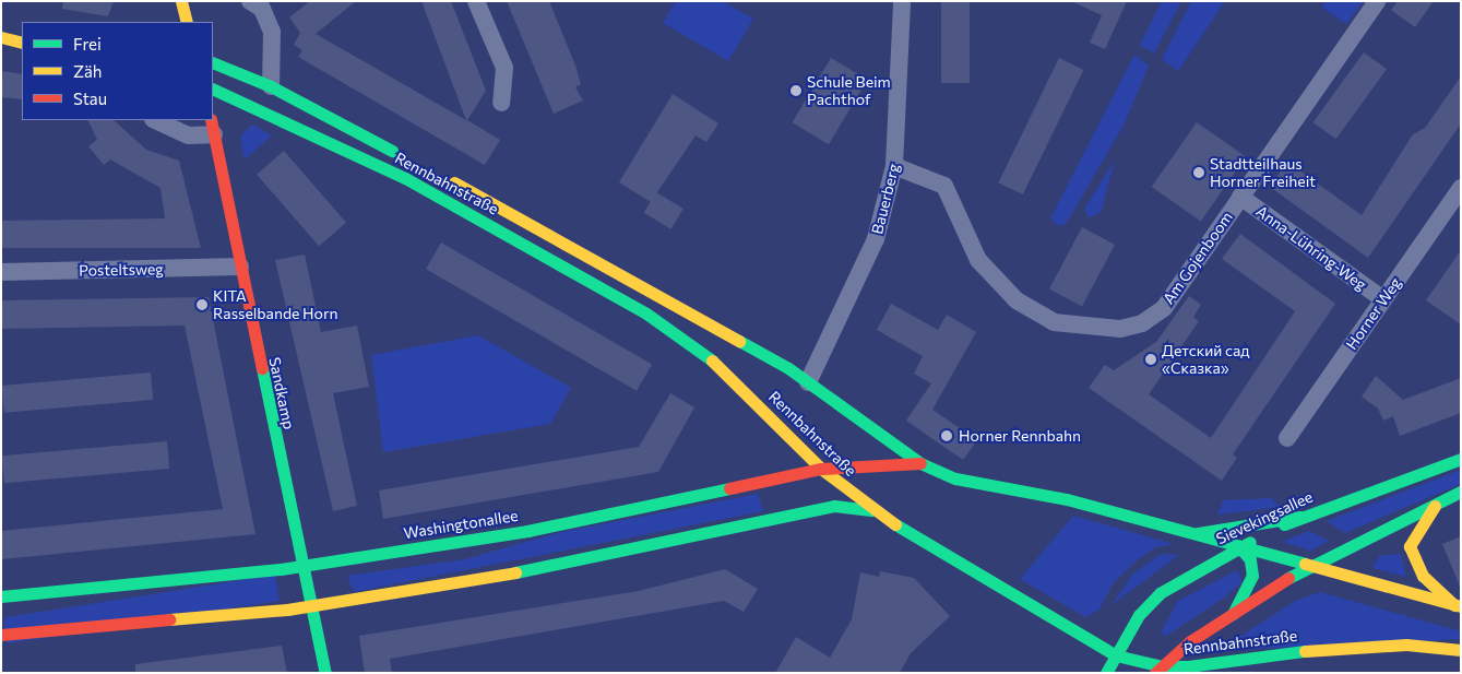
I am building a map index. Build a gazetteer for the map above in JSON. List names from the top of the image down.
{
  "streets": {
    "main road": [
      "Rennbahnstraße",
      "Sandkamp",
      "Sievekingsallee",
      "Washingtonallee"
    ],
    "street": [
      "Bauerberg",
      "Anna-Lühring-Weg",
      "Am Gojenboom",
      "Posteltsweg",
      "Horner Weg"
    ]
  },
  "crossings": [
    ["Rennbahnstraße", "Bauerberg"],
    ["Rennbahnstraße", "Sievekingsallee"],
    ["Rennbahnstraße", "Washingtonallee"],
    ["Bauerberg", "Am Gojenboom"],
    ["Anna-Lühring-Weg", "Am Gojenboom"],
    ["Anna-Lühring-Weg", "Horner Weg"],
    ["Posteltsweg", "Sandkamp"],
    ["Sandkamp", "Washingtonallee"]
  ],
  "places": [
    "Schule Beim Pachthof",
    "Stadtteilhaus Horner Freiheit",
    "KITA Rasselbande Horn",
    "Детский сад «Сказка»",
    "Horner Rennbahn"
  ],
  "legend": ["Frei", "Zäh", "Stau"]
}
